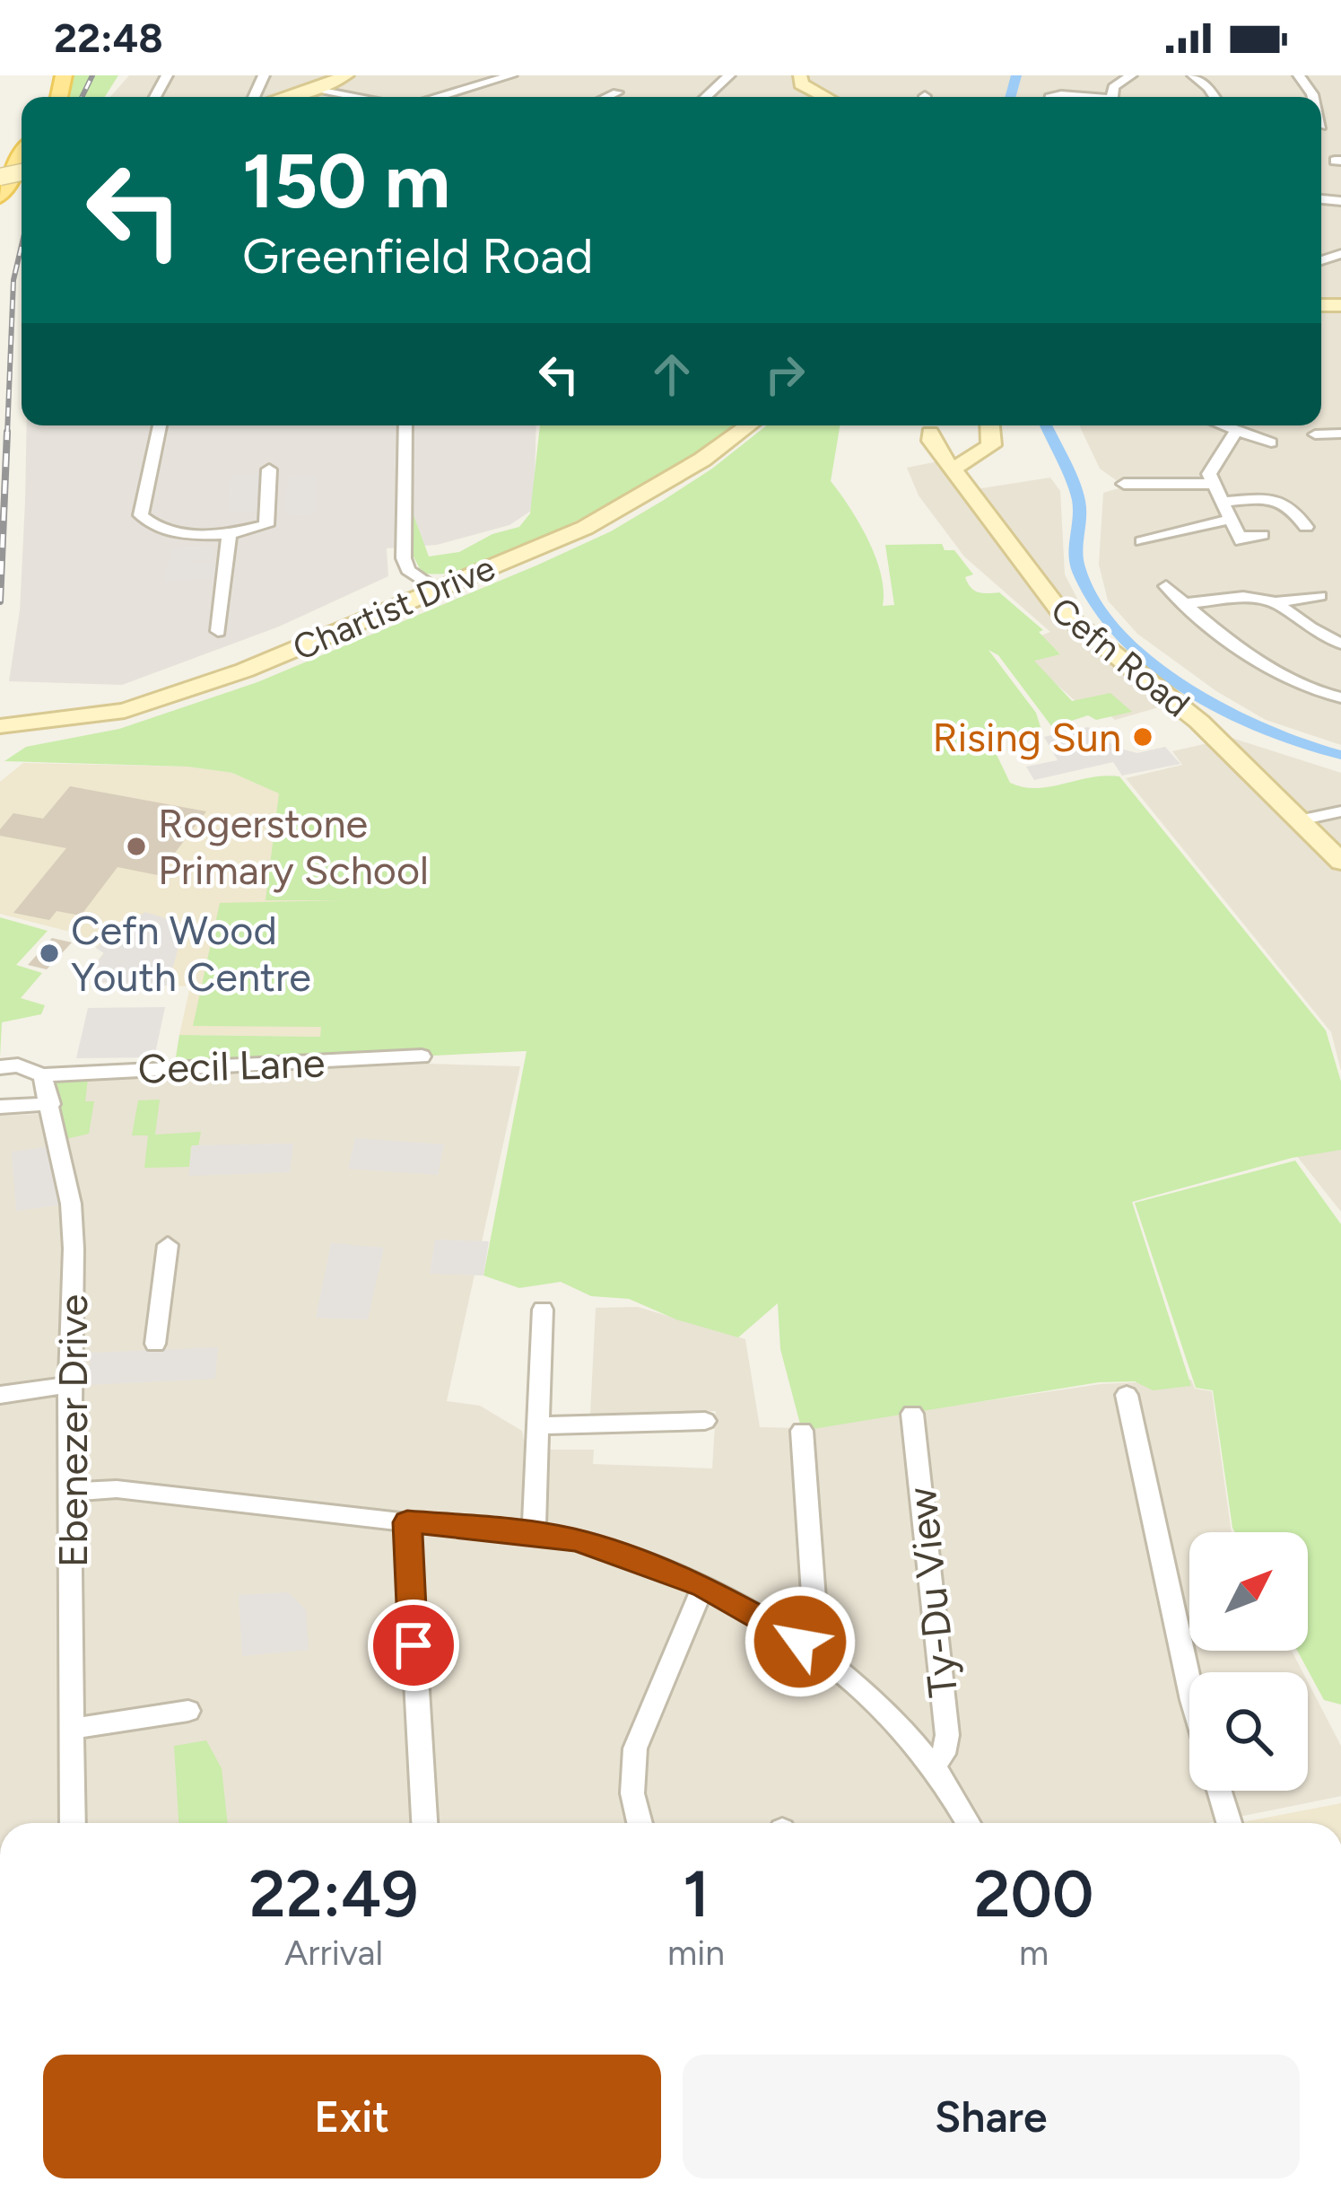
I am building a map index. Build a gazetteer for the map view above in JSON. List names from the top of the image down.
{
  "streets": {
    "main road": ["Chartist Drive", "Cefn Road"],
    "street": ["Cecil Lane", "Ebenezer Drive", "Ty-Du View"]
  },
  "crossings": [
    ["Cecil Lane", "Ebenezer Drive"]
  ],
  "places": ["Rising Sun", "Rogerstone Primary School", "Cefn Wood Youth Centre"],
  "north": "top right",
  "page": {
    "status": "22:48",
    "turn": ["150 m", "Greenfield Road"],
    "eta": [
      "22:49",
      "Arrival",
      "1",
      "min",
      "200",
      "m"
    ],
    "buttons": ["Exit", "Share"]
  }
}
